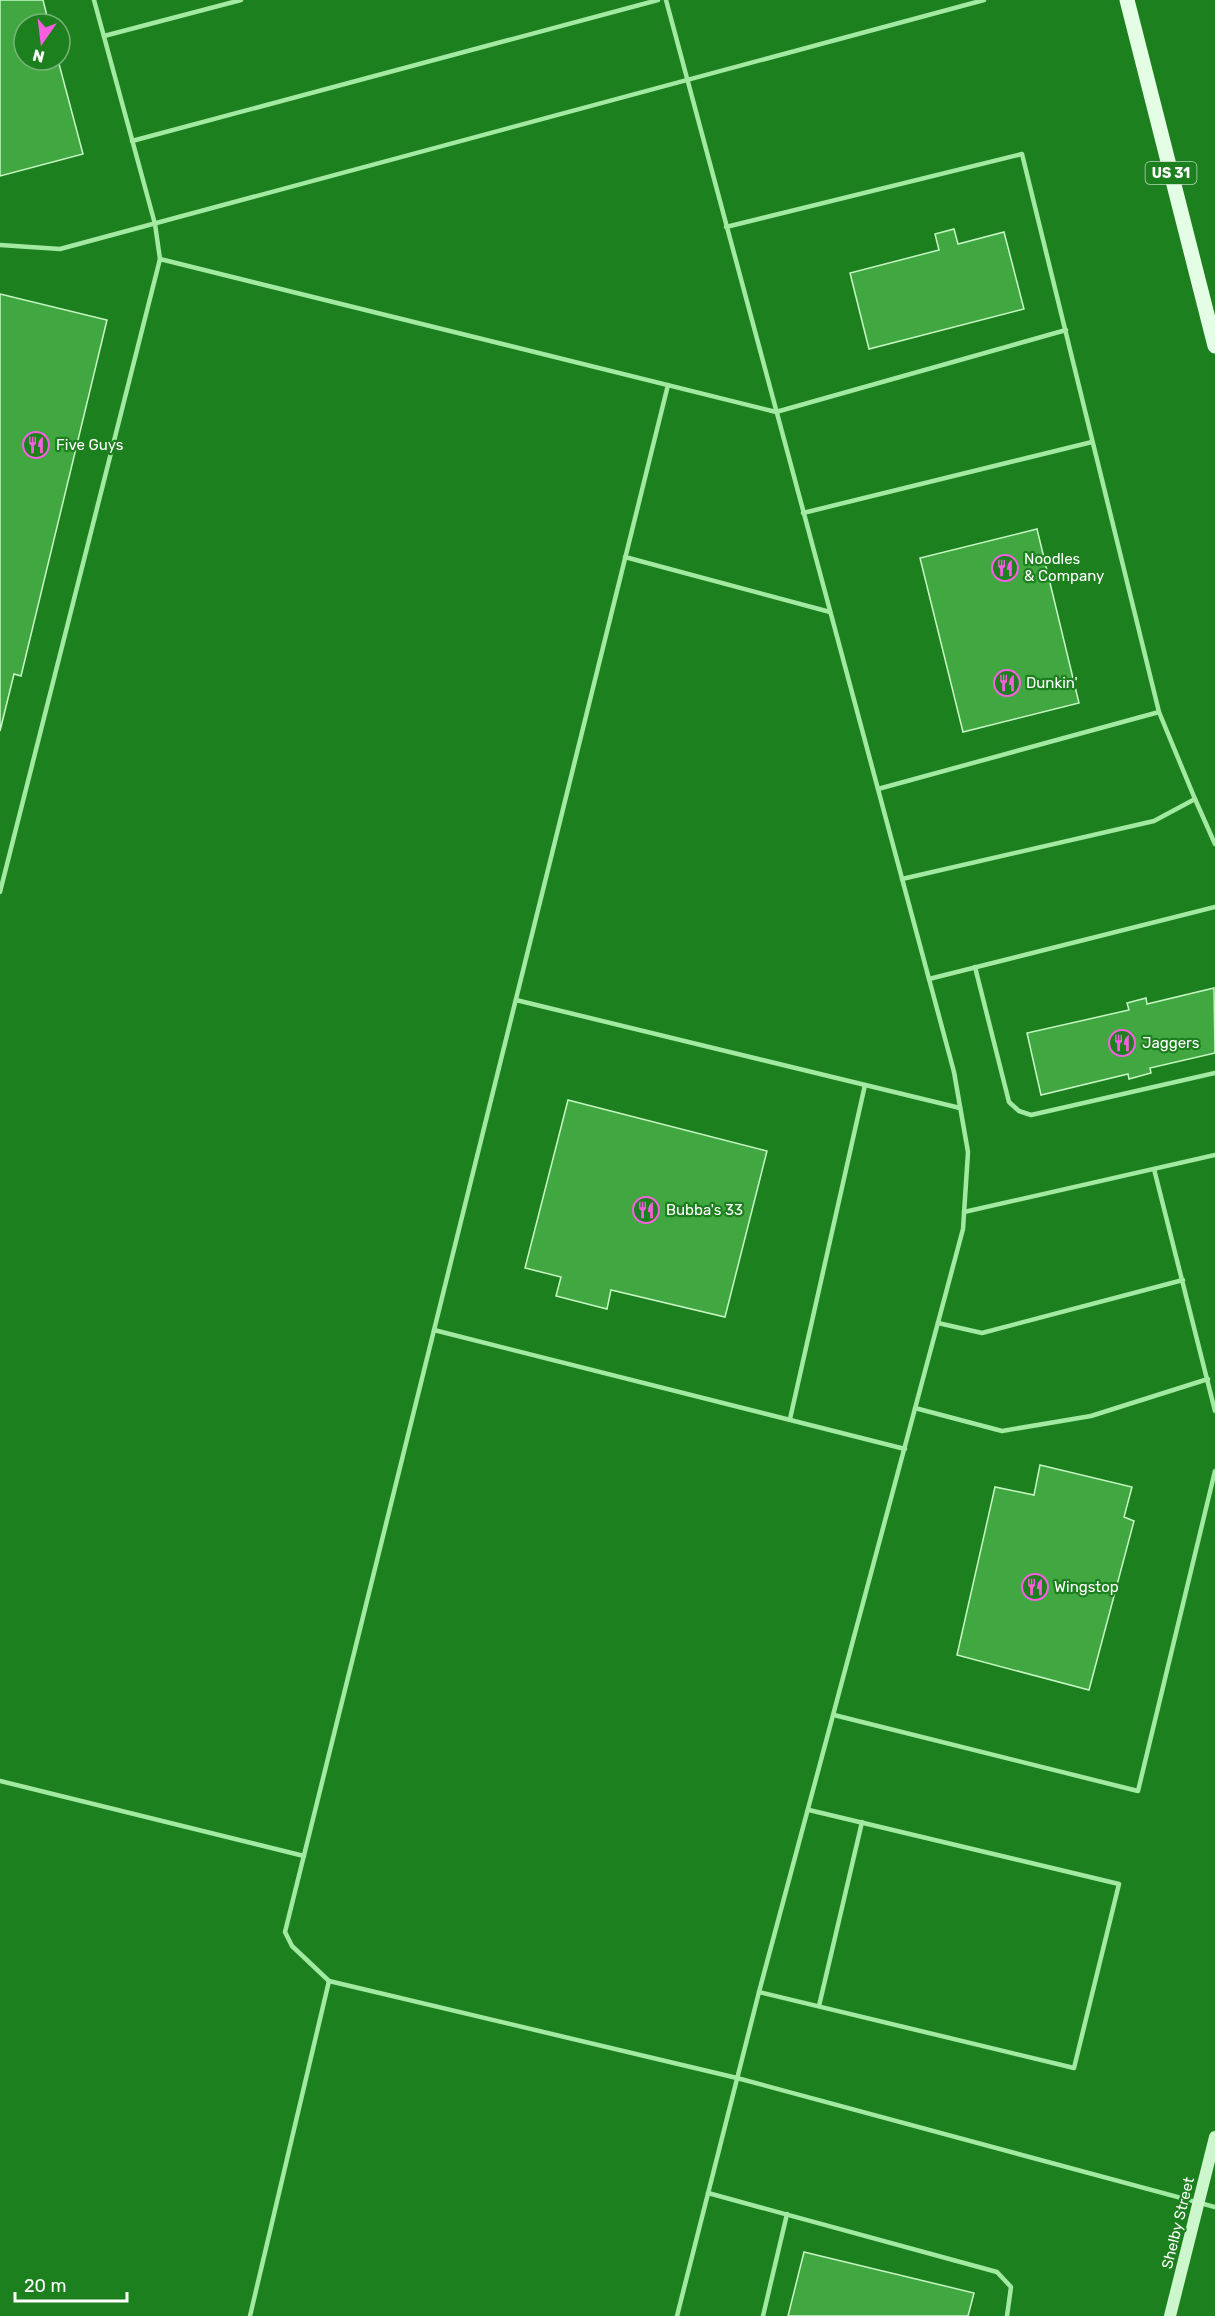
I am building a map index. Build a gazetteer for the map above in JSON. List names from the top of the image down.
{
  "streets": {
    "main road": ["US 31"],
    "street": ["Shelby Street"]
  },
  "places": {
    "restaurant": [
      "Five Guys",
      "Noodles & Company",
      "Dunkin'",
      "Jaggers",
      "Bubba's 33",
      "Wingstop"
    ]
  },
  "scale_bar": "20 m",
  "north": "bottom"
}
